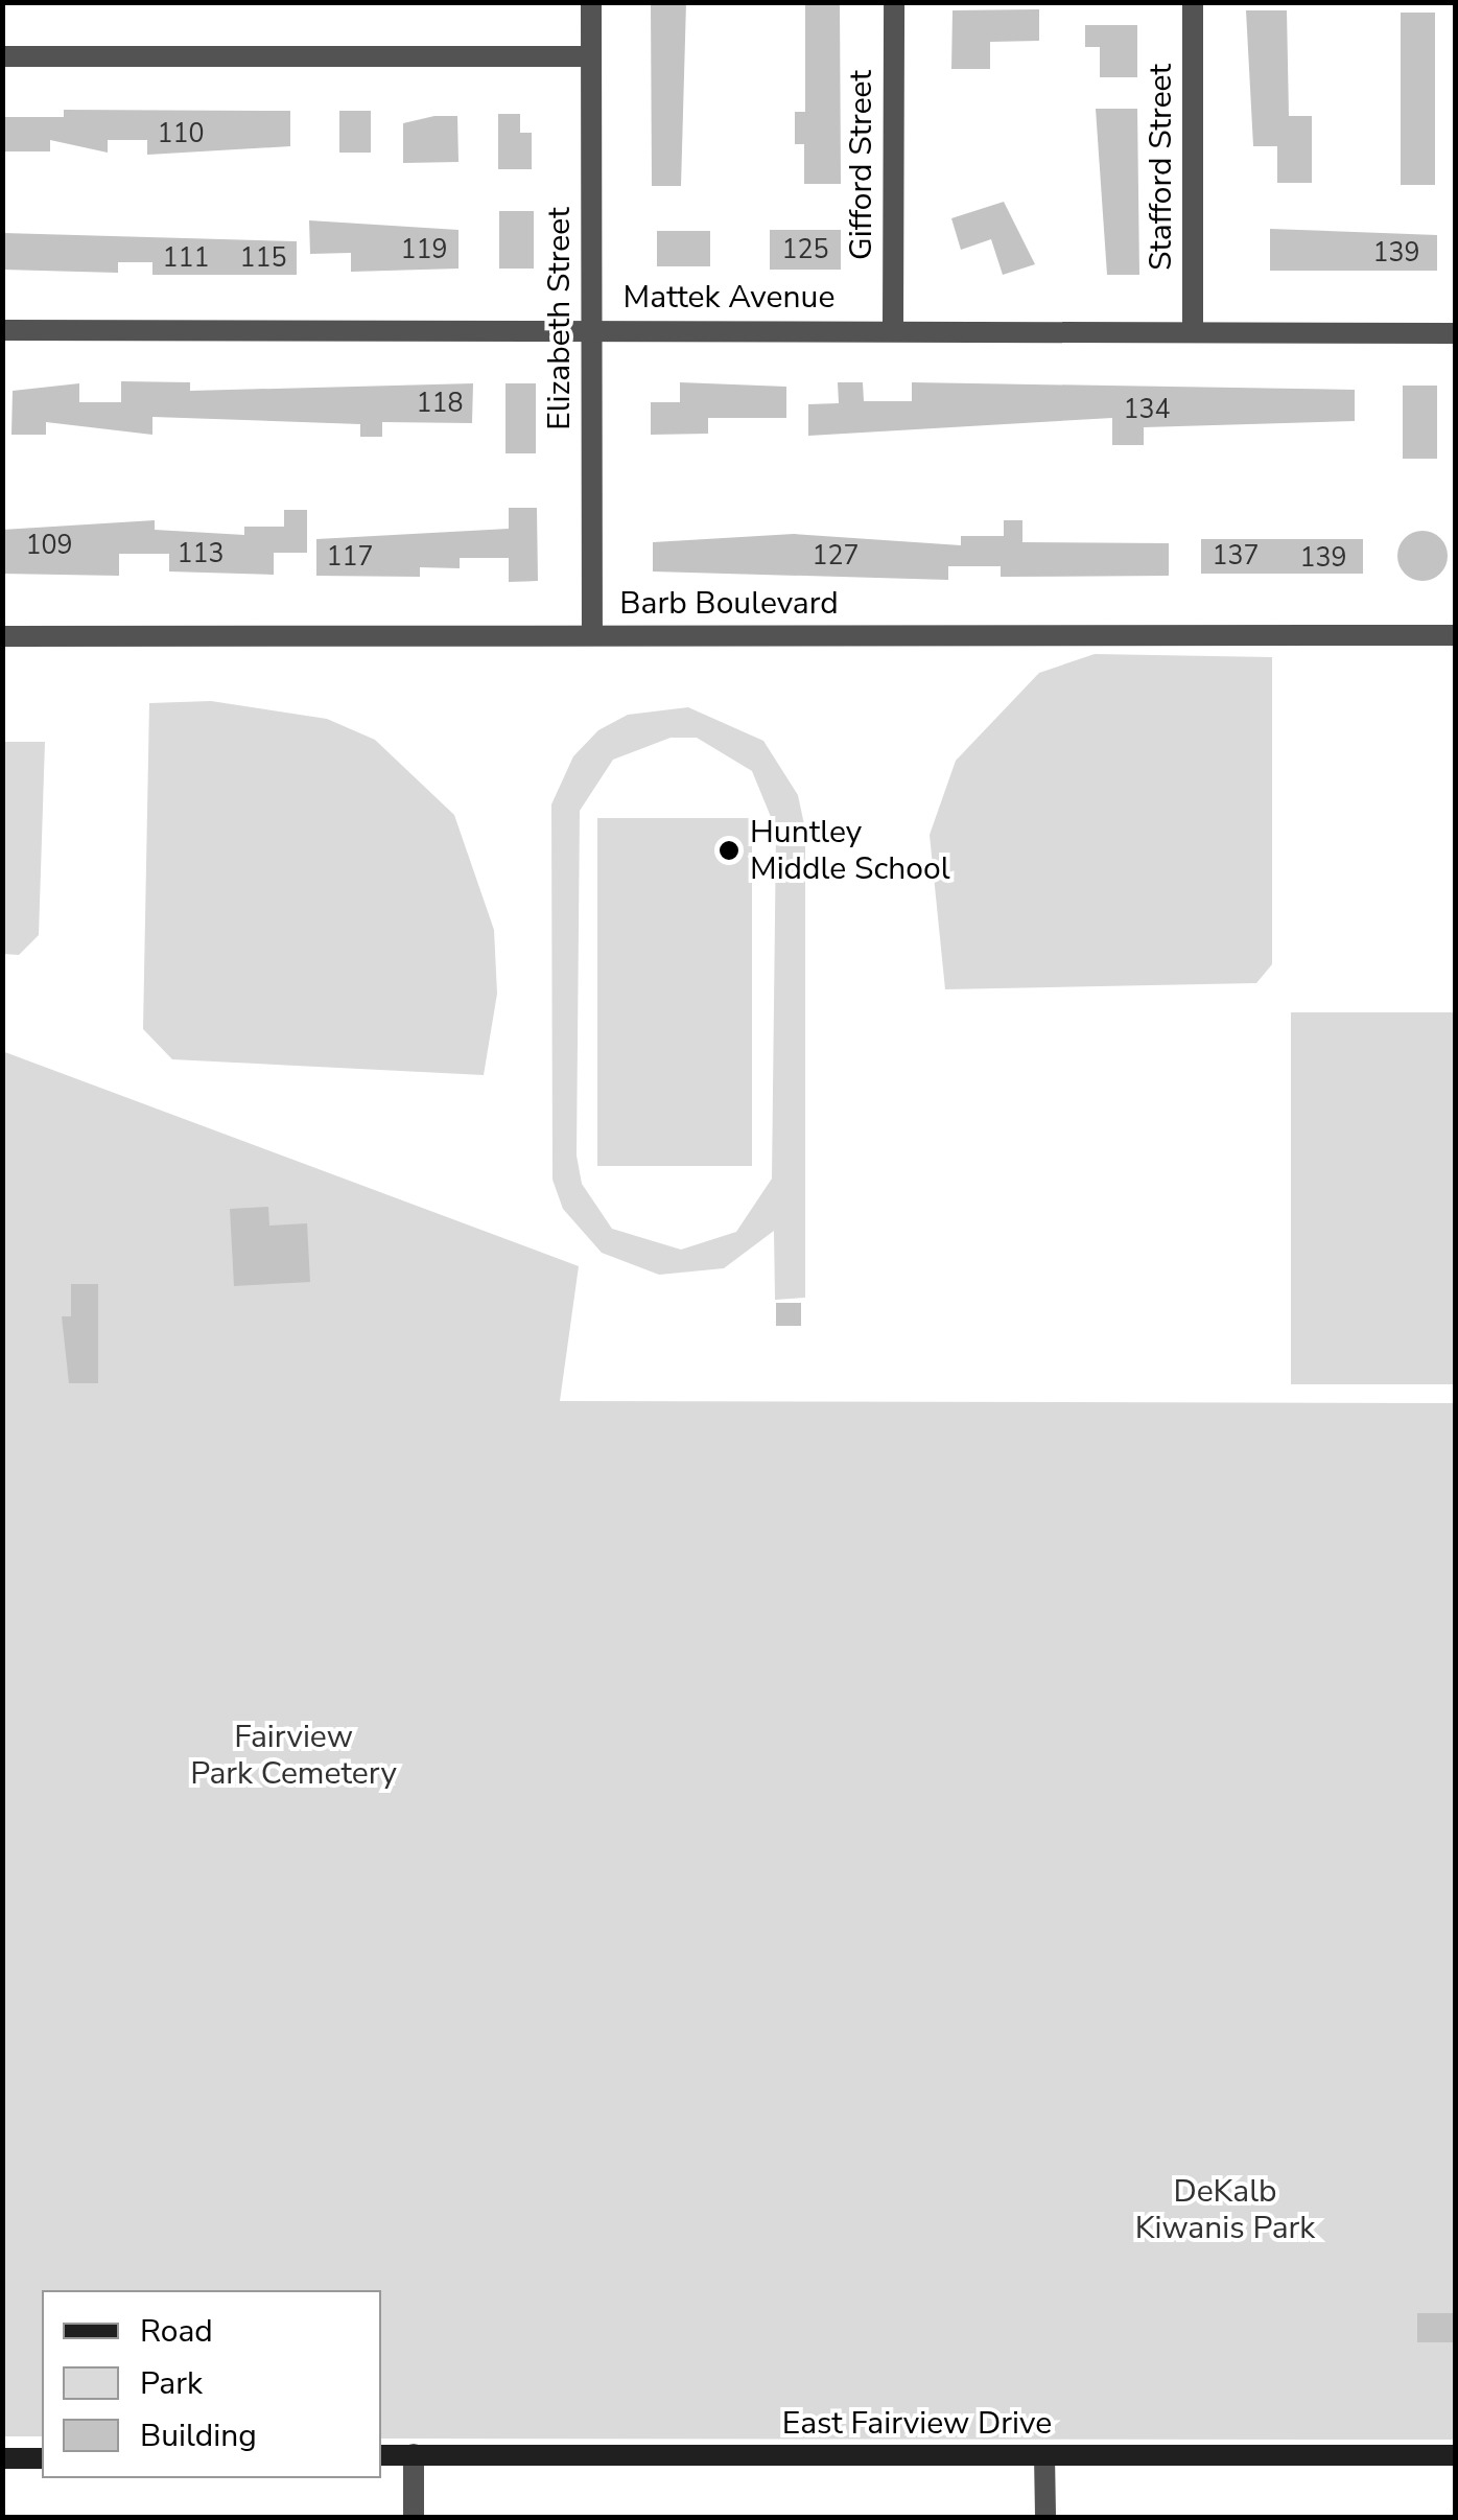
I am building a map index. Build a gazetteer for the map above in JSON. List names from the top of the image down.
{
  "streets": {
    "street": [
      "Gifford Street",
      "Stafford Street",
      "Mattek Avenue",
      "Elizabeth Street",
      "Barb Boulevard",
      "East Fairview Drive"
    ]
  },
  "crossings": [
    ["Gifford Street", "Mattek Avenue"],
    ["Stafford Street", "Mattek Avenue"],
    ["Mattek Avenue", "Elizabeth Street"],
    ["Elizabeth Street", "Barb Boulevard"]
  ],
  "parks": ["Fairview Park Cemetery", "DeKalb Kiwanis Park"],
  "places": ["Huntley Middle School"],
  "house_numbers": [
    "110",
    "119",
    "125",
    "139",
    "111",
    "115",
    "118",
    "134",
    "109",
    "113",
    "127",
    "137",
    "117",
    "139"
  ],
  "legend": ["Road", "Park", "Building"]
}
